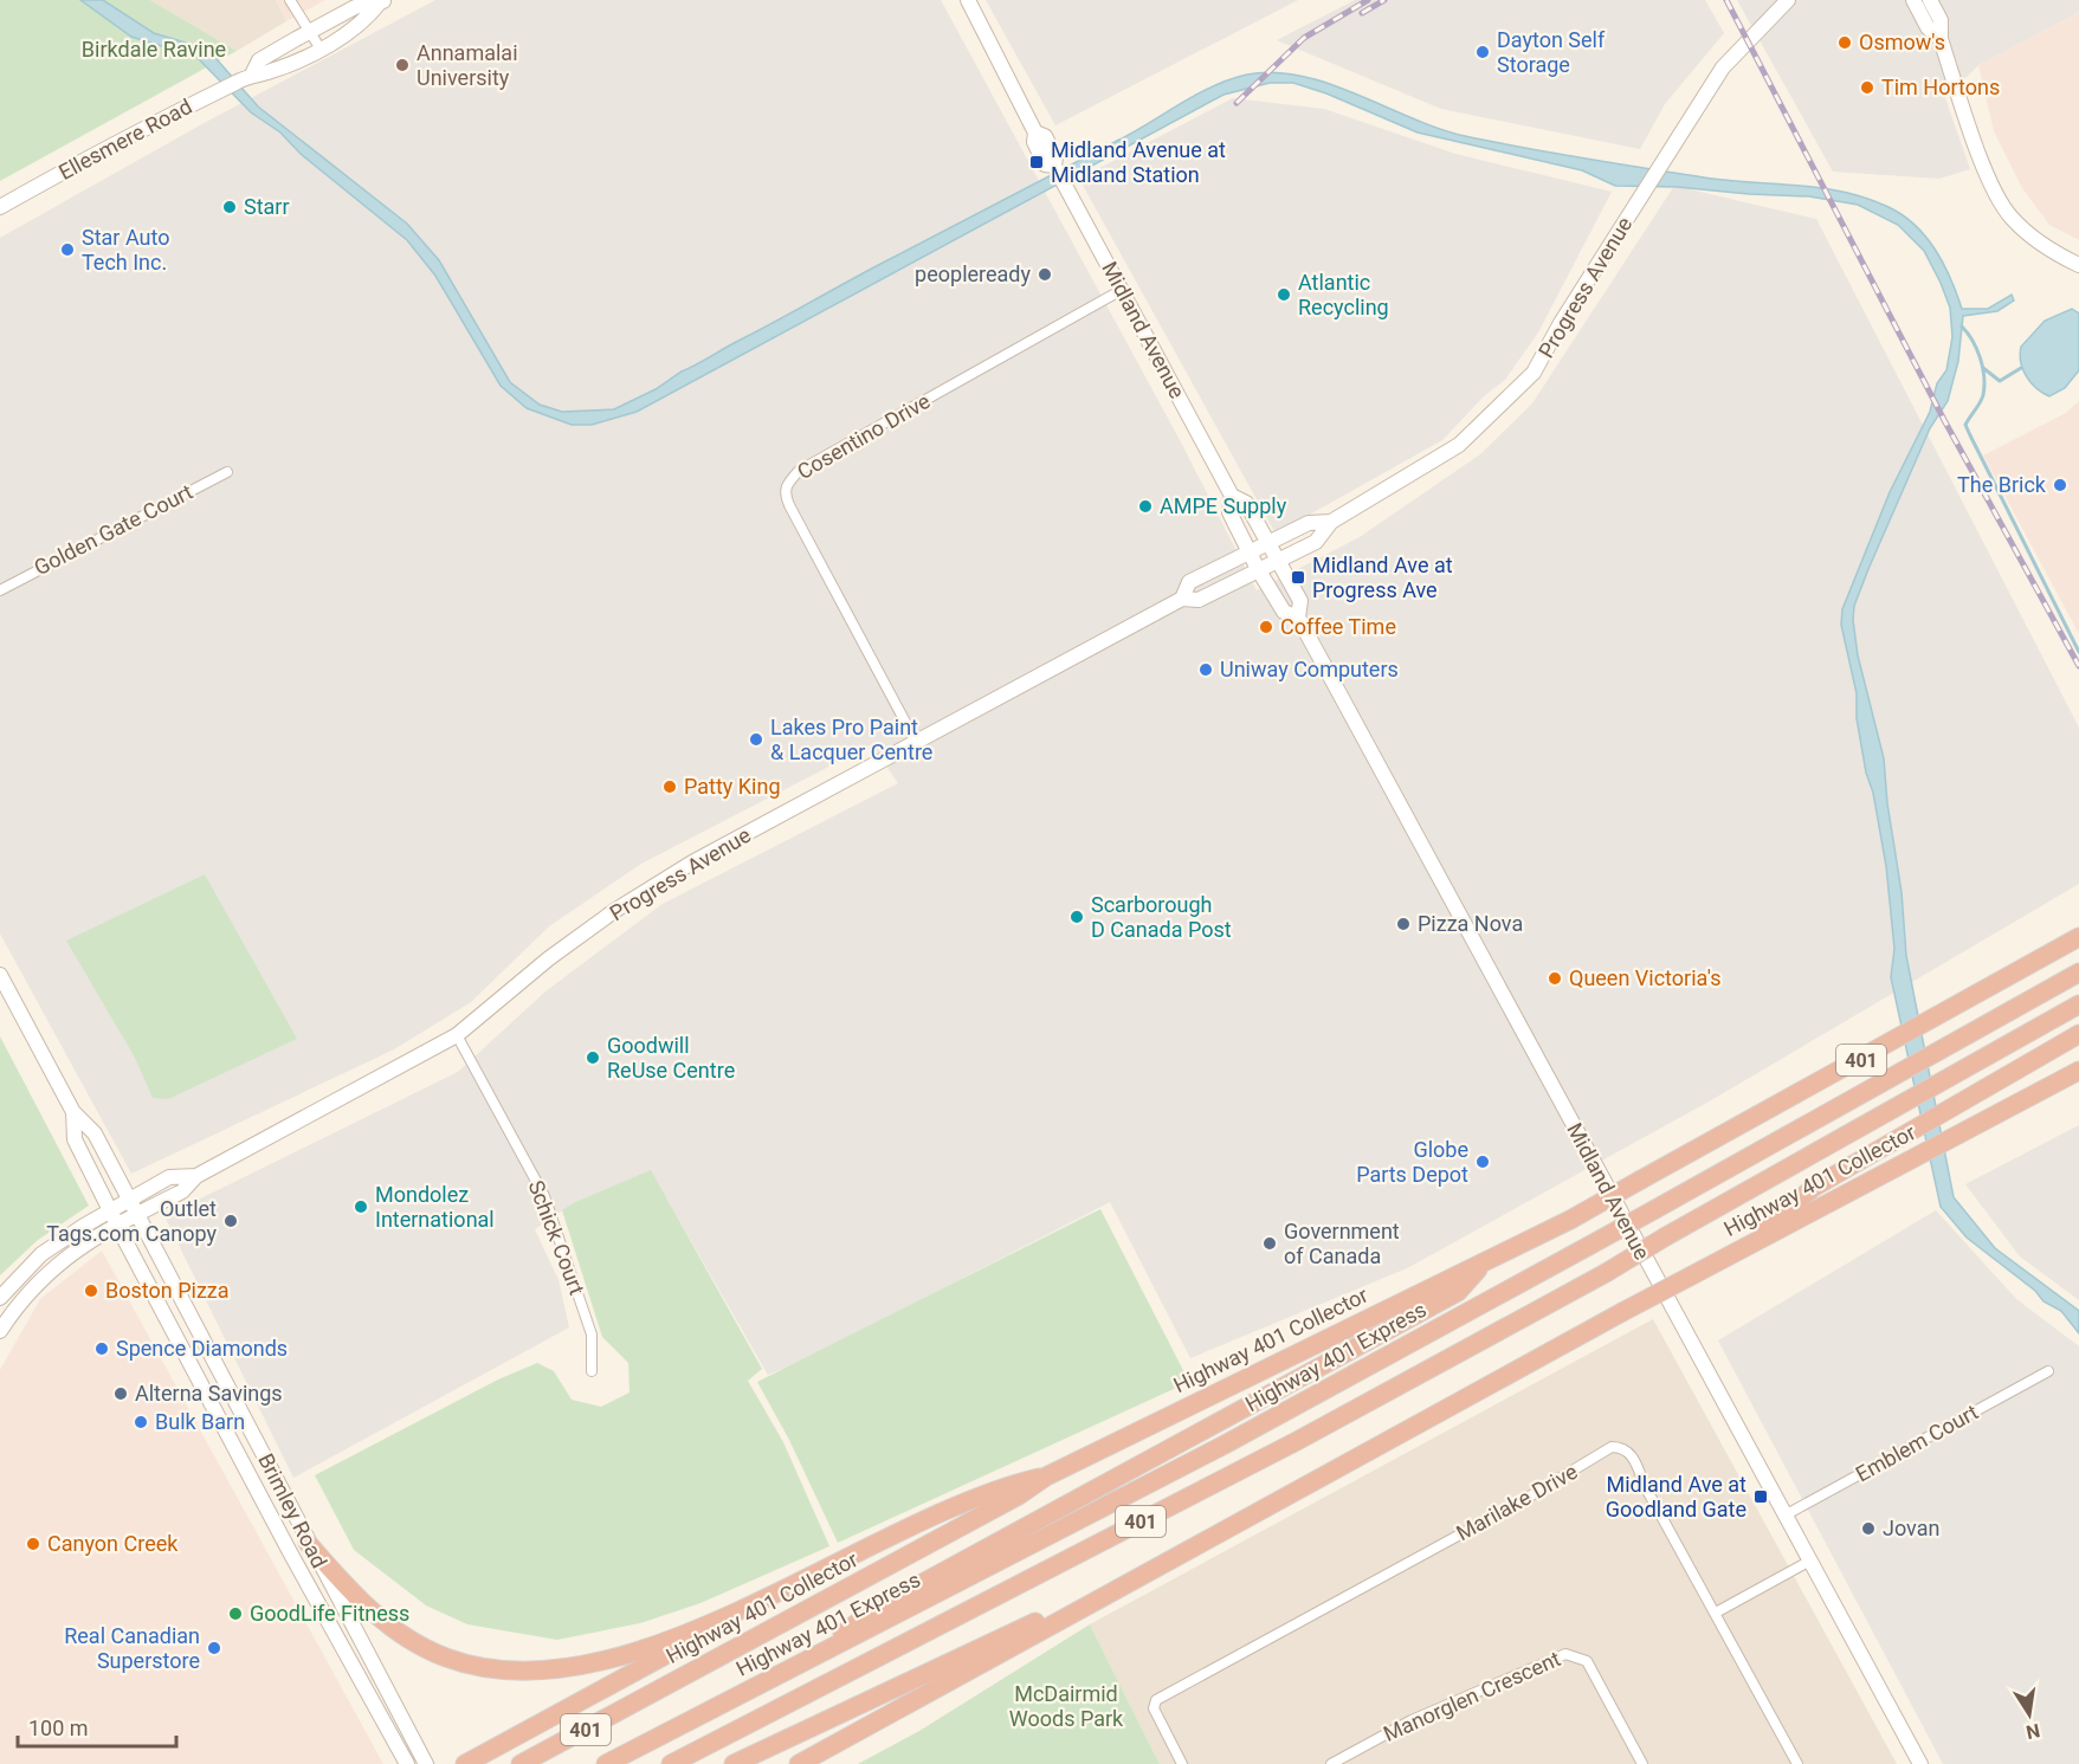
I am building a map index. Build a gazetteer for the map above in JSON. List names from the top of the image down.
{
  "streets": {
    "highway": ["401", "Highway 401 Collector", "Highway 401 Express"],
    "main road": [
      "Ellesmere Road",
      "Progress Avenue",
      "Midland Avenue",
      "Brimley Road"
    ],
    "street": [
      "Cosentino Drive",
      "Golden Gate Court",
      "Schick Court",
      "Emblem Court",
      "Marilake Drive",
      "Manorglen Crescent"
    ]
  },
  "crossings": [
    ["Progress Avenue", "Midland Avenue"],
    ["Progress Avenue", "Cosentino Drive"],
    ["Progress Avenue", "Schick Court"],
    ["Progress Avenue", "Brimley Road"],
    ["Midland Avenue", "Cosentino Drive"],
    ["Midland Avenue", "Emblem Court"]
  ],
  "parks": ["Birkdale Ravine", "McDairmid Woods Park"],
  "places": {
    "other": [
      "Osmow's",
      "Dayton Self Storage",
      "Annamalai University",
      "Tim Hortons",
      "Starr",
      "Star Auto Tech Inc.",
      "peopleready",
      "Atlantic Recycling",
      "The Brick",
      "AMPE Supply",
      "Coffee Time",
      "Uniway Computers",
      "Lakes Pro Paint & Lacquer Centre",
      "Patty King",
      "Scarborough D Canada Post",
      "Pizza Nova",
      "Queen Victoria's",
      "Goodwill ReUse Centre",
      "Globe Parts Depot",
      "Mondolez International",
      "Outlet Tags.com Canopy",
      "Government of Canada",
      "Boston Pizza",
      "Spence Diamonds",
      "Alterna Savings",
      "Bulk Barn",
      "Jovan",
      "Canyon Creek",
      "GoodLife Fitness",
      "Real Canadian Superstore"
    ],
    "transit": ["Midland Avenue at Midland Station", "Midland Ave at Progress Ave", "Midland Ave at Goodland Gate"]
  },
  "scale_bar": "100 m",
  "north": "bottom"
}
